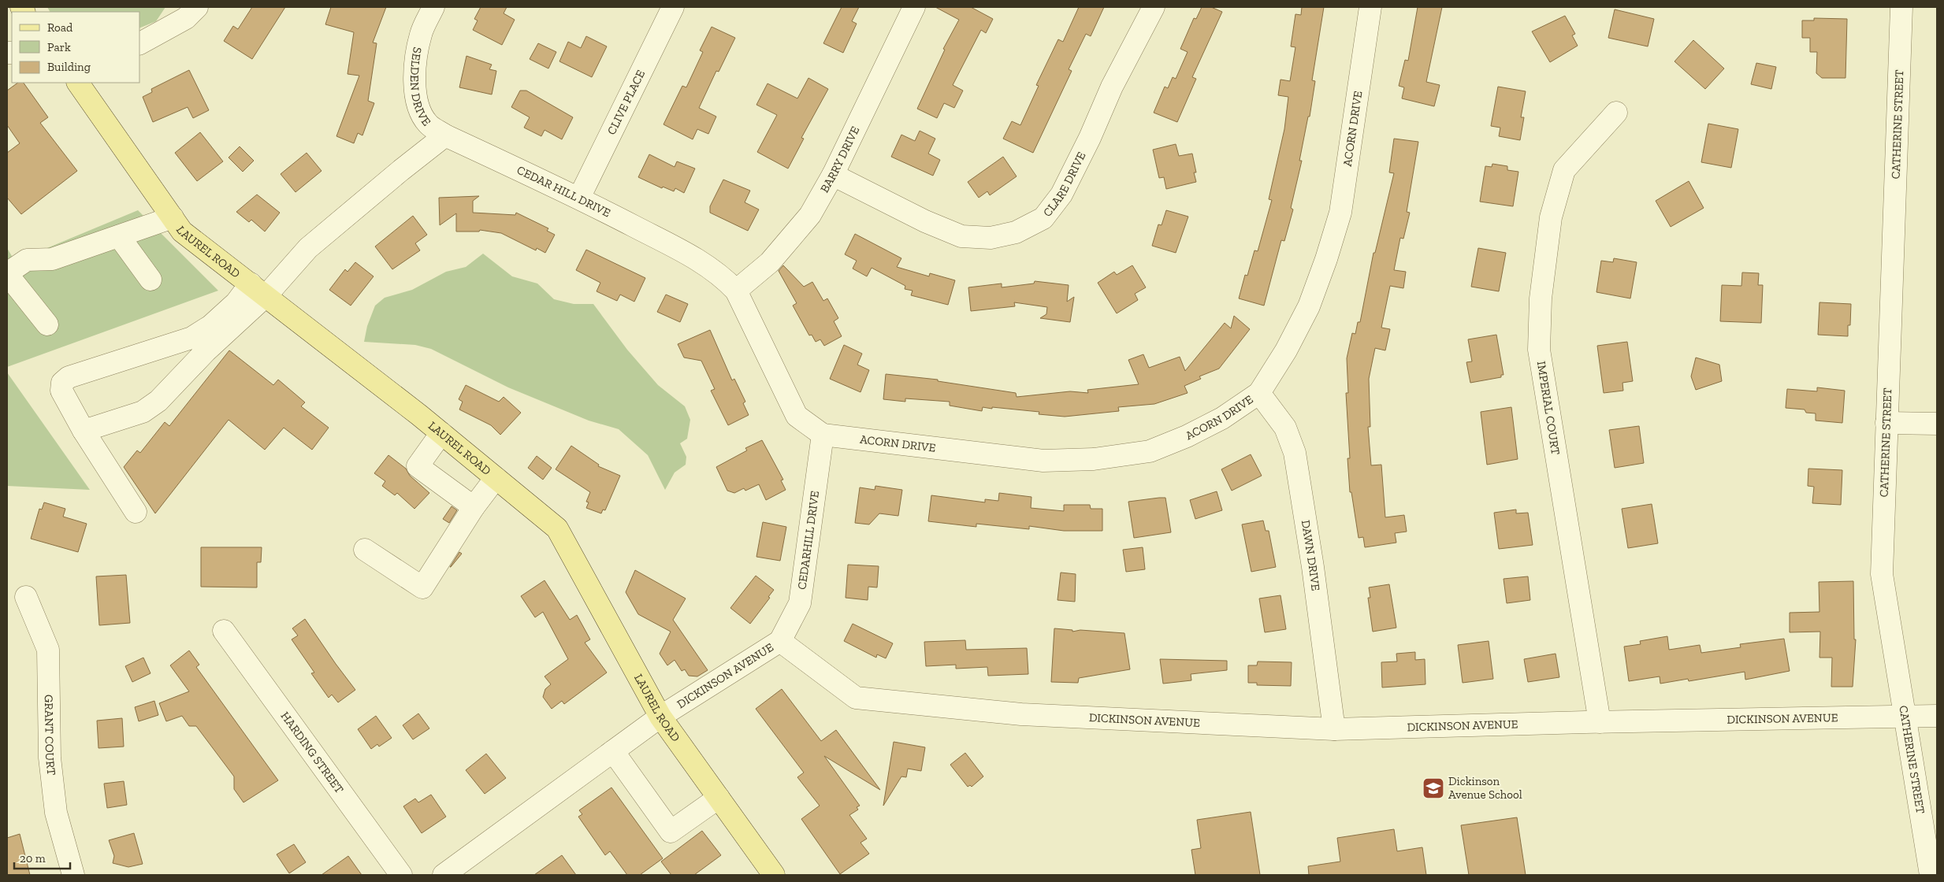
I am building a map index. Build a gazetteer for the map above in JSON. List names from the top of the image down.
{
  "streets": {
    "main road": ["LAUREL ROAD"],
    "street": [
      "SELDEN DRIVE",
      "CLIVE PLACE",
      "CATHERINE STREET",
      "ACORN DRIVE",
      "BARRY DRIVE",
      "CLARE DRIVE",
      "CEDAR HILL DRIVE",
      "IMPERIAL COURT",
      "CEDARHILL DRIVE",
      "DAWN DRIVE",
      "DICKINSON AVENUE",
      "GRANT COURT",
      "HARDING STREET"
    ]
  },
  "crossings": [
    ["SELDEN DRIVE", "CEDAR HILL DRIVE"],
    ["CLIVE PLACE", "CEDAR HILL DRIVE"],
    ["CATHERINE STREET", "DICKINSON AVENUE"],
    ["ACORN DRIVE", "CEDAR HILL DRIVE"],
    ["ACORN DRIVE", "CEDARHILL DRIVE"],
    ["ACORN DRIVE", "DAWN DRIVE"],
    ["BARRY DRIVE", "CLARE DRIVE"],
    ["BARRY DRIVE", "CEDAR HILL DRIVE"],
    ["CEDAR HILL DRIVE", "CEDARHILL DRIVE"],
    ["LAUREL ROAD", "DICKINSON AVENUE"],
    ["IMPERIAL COURT", "DICKINSON AVENUE"],
    ["CEDARHILL DRIVE", "DICKINSON AVENUE"],
    ["DAWN DRIVE", "DICKINSON AVENUE"]
  ],
  "places": {
    "school or university": ["Dickinson Avenue School"]
  },
  "legend": ["Road", "Park", "Building"],
  "scale_bar": "20 m"
}
